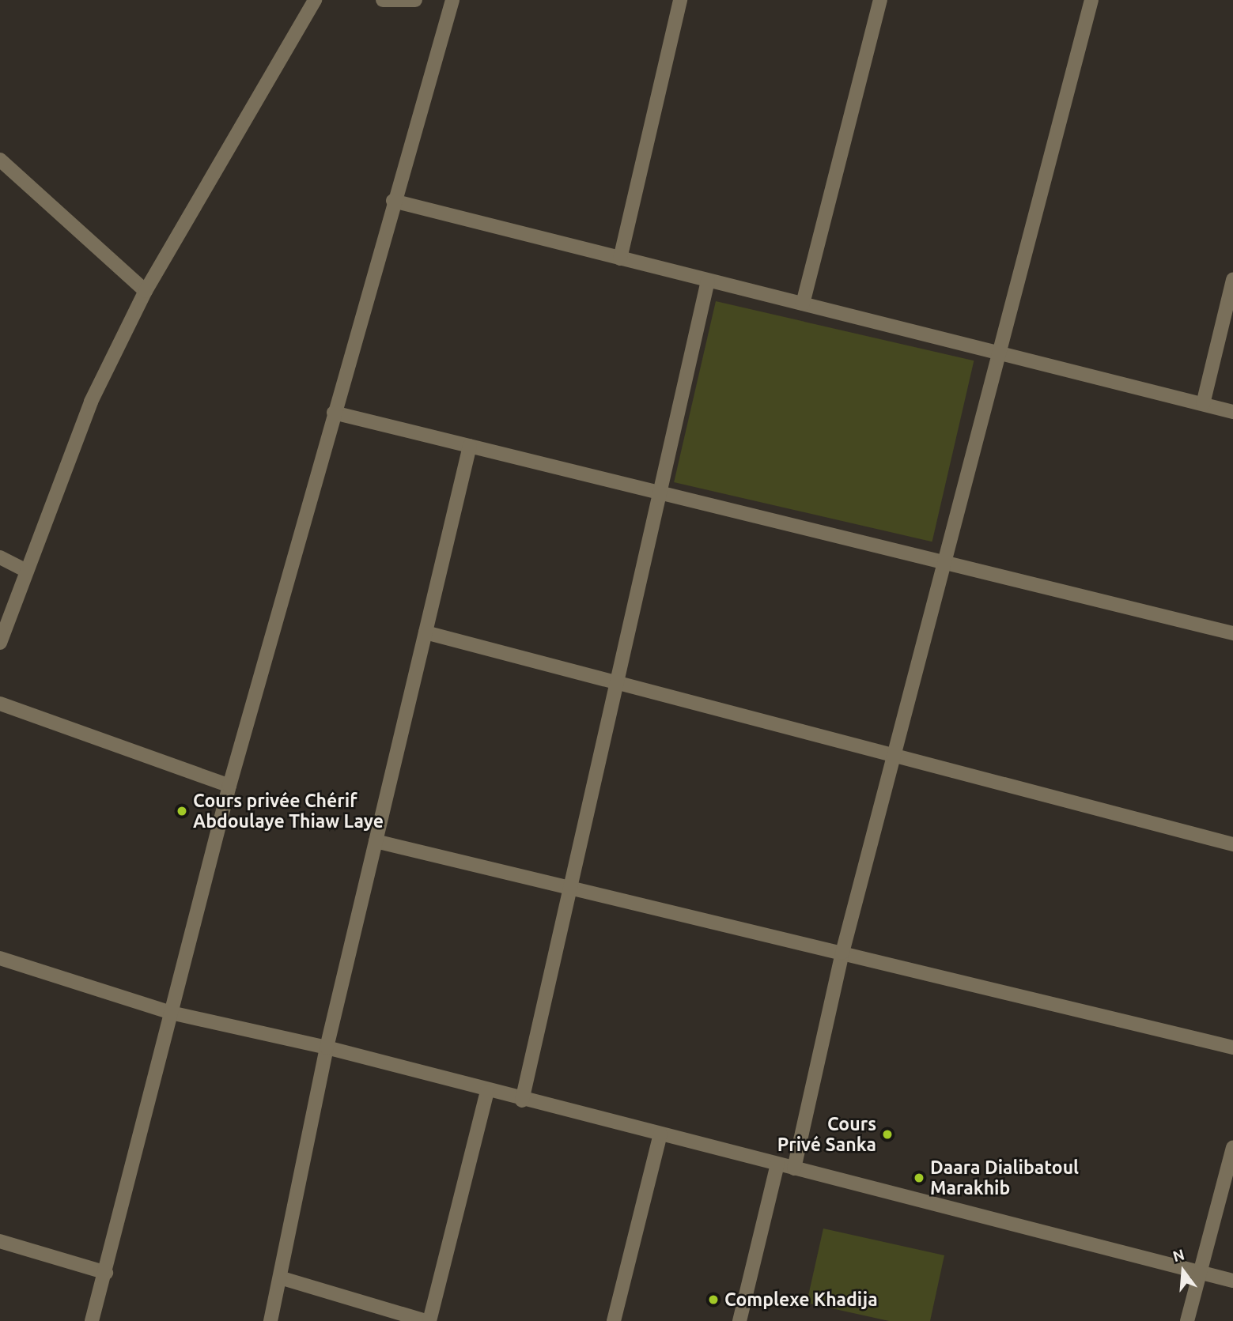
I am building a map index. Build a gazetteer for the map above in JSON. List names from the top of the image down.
{
  "places": [
    "Cours privée Chérif Abdoulaye Thiaw Laye",
    "Cours Privé Sanka",
    "Daara Dialibatoul Marakhib",
    "Complexe Khadija"
  ],
  "north": "top"
}
